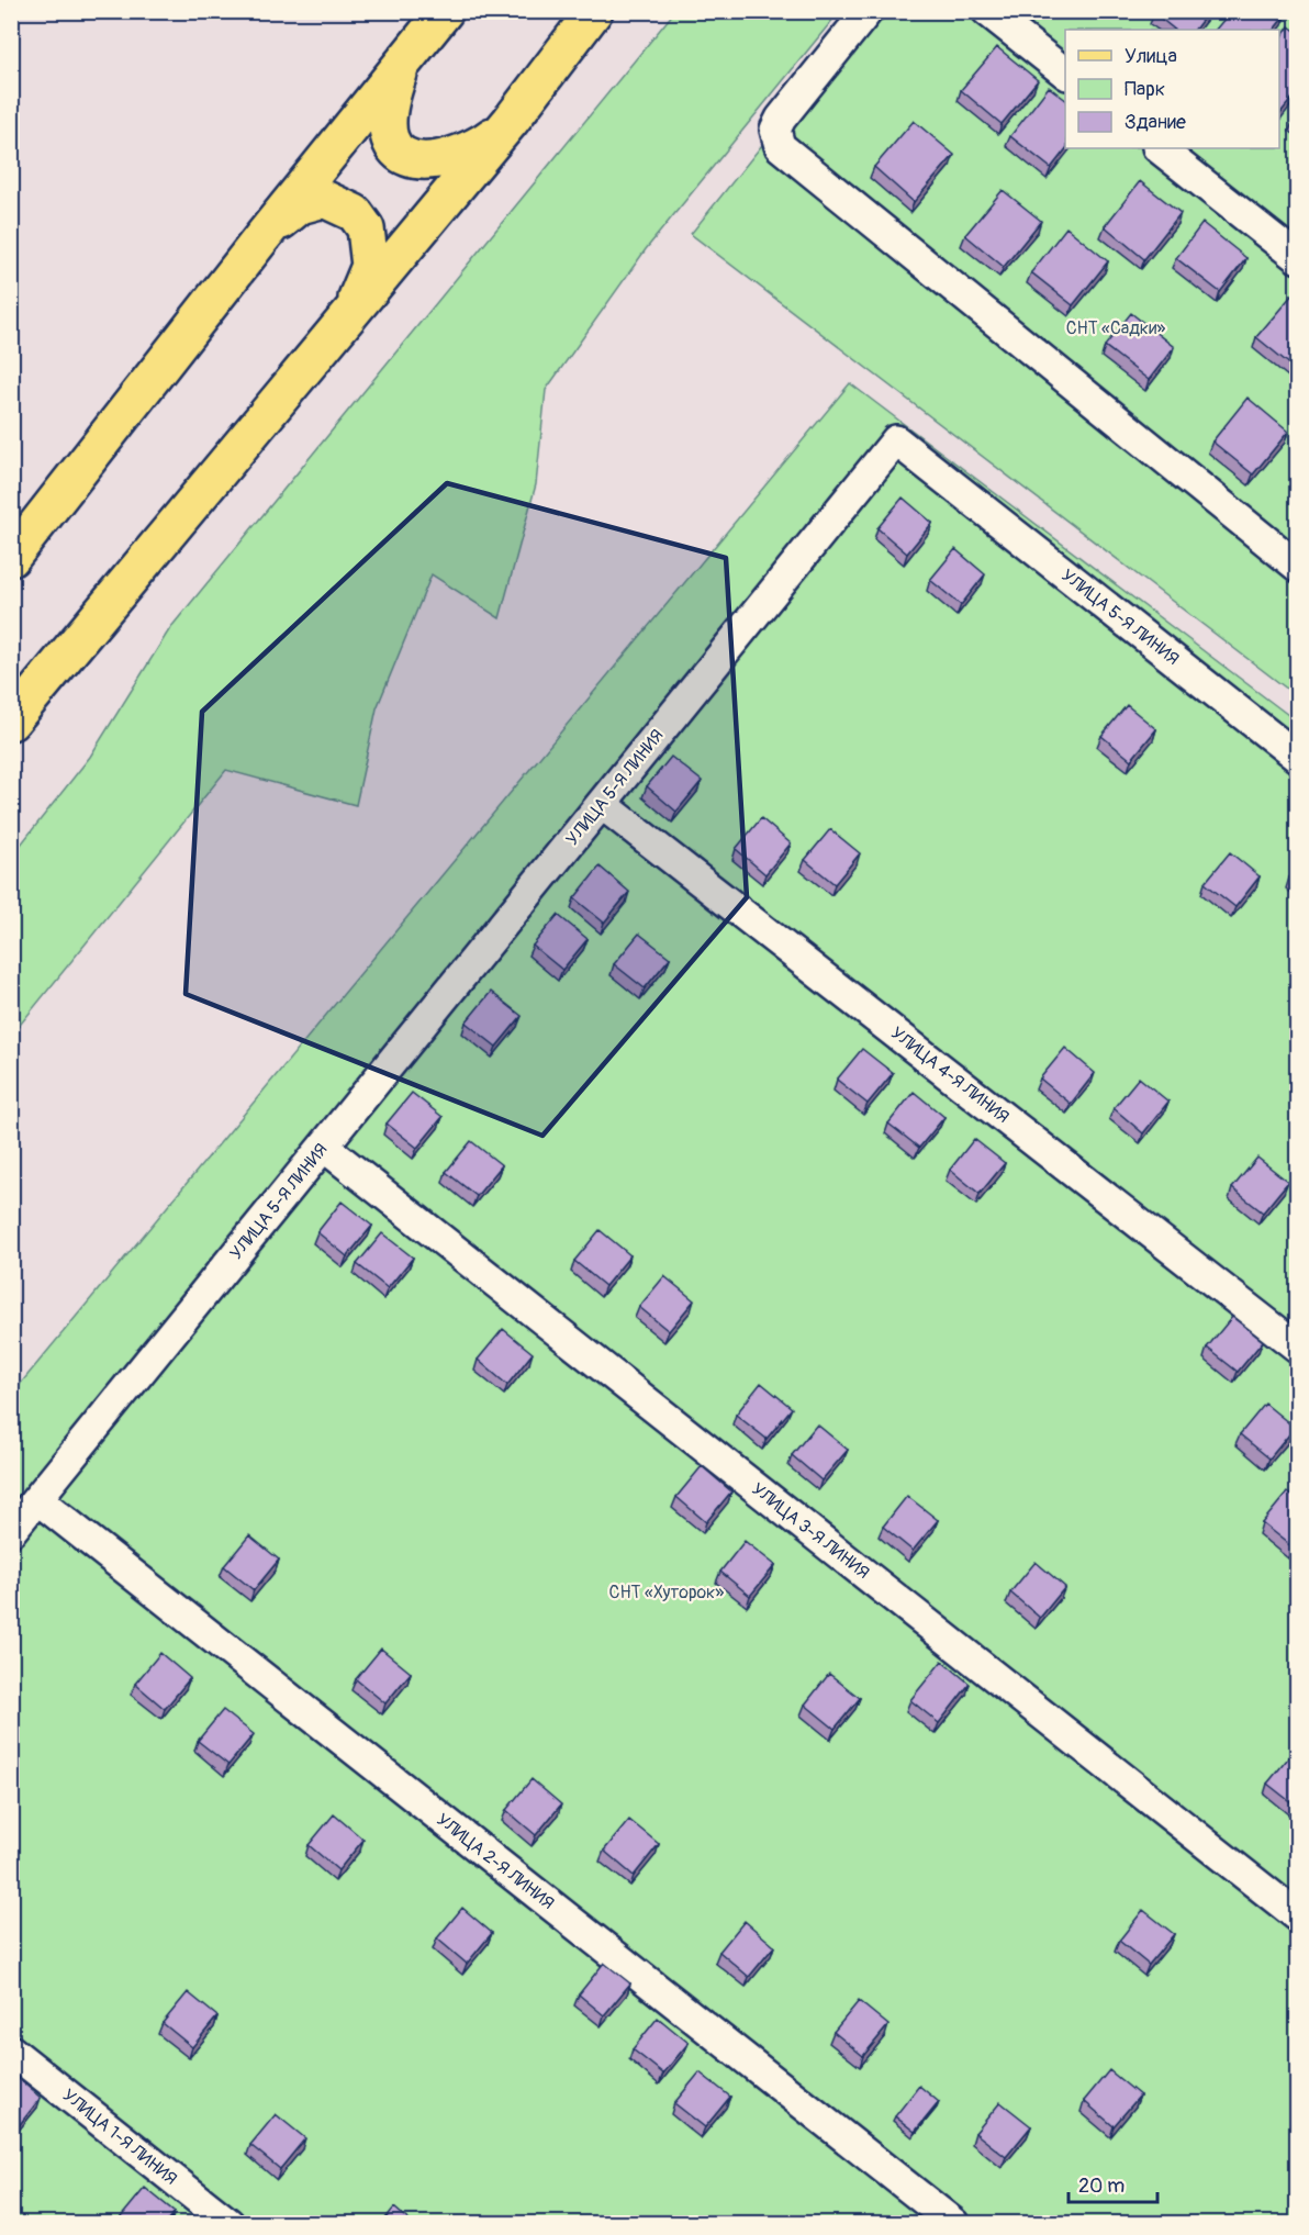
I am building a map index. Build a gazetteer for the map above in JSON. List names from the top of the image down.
{
  "streets": {
    "street": [
      "УЛИЦА 5-Я ЛИНИЯ",
      "УЛИЦА 4-Я ЛИНИЯ",
      "УЛИЦА 3-Я ЛИНИЯ",
      "УЛИЦА 2-Я ЛИНИЯ",
      "УЛИЦА 1-Я ЛИНИЯ"
    ]
  },
  "crossings": [
    ["УЛИЦА 5-Я ЛИНИЯ", "УЛИЦА 4-Я ЛИНИЯ"],
    ["УЛИЦА 5-Я ЛИНИЯ", "УЛИЦА 3-Я ЛИНИЯ"],
    ["УЛИЦА 5-Я ЛИНИЯ", "УЛИЦА 2-Я ЛИНИЯ"]
  ],
  "parks": ["СНТ «Садки»", "СНТ «Хуторок»"],
  "legend": ["Улица", "Парк", "Здание"],
  "scale_bar": "20 m"
}
